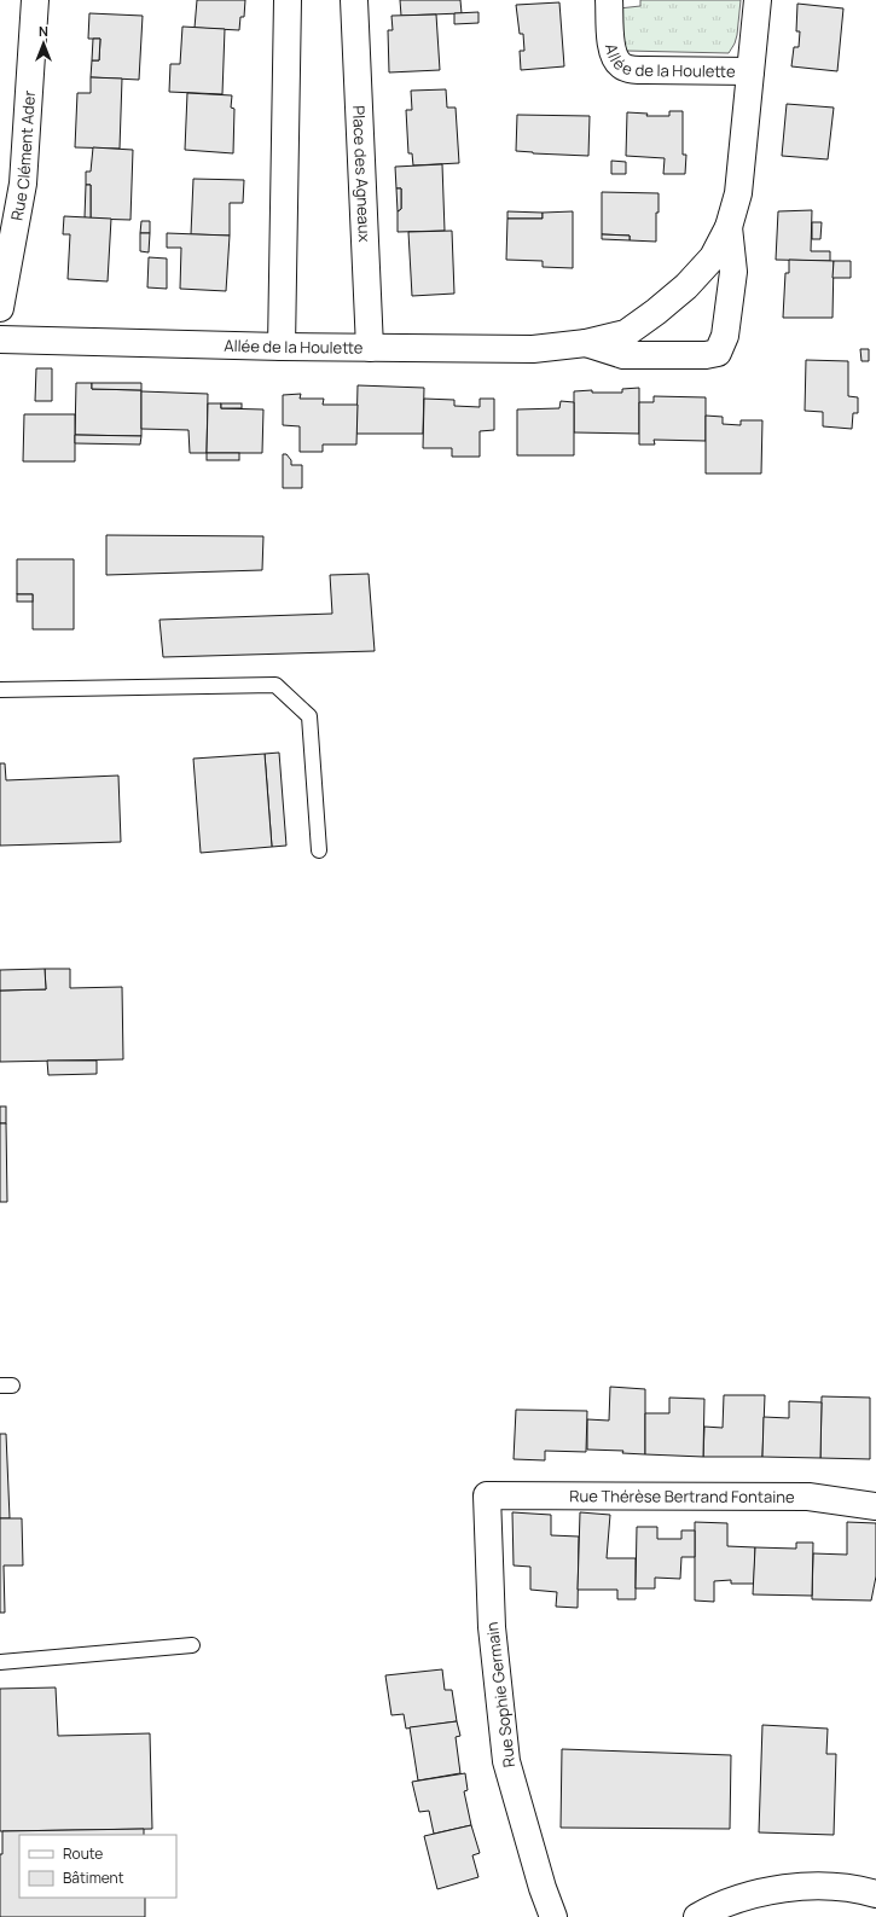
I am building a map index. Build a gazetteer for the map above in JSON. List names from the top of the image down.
{
  "streets": {
    "street": [
      "Allée de la Houlette",
      "Rue Clément Ader",
      "Place des Agneaux",
      "Rue Thérèse Bertrand Fontaine",
      "Rue Sophie Germain"
    ]
  },
  "crossings": [
    ["Allée de la Houlette", "Place des Agneaux"],
    ["Rue Thérèse Bertrand Fontaine", "Rue Sophie Germain"]
  ],
  "legend": ["Route", "Bâtiment"],
  "north": "top"
}
